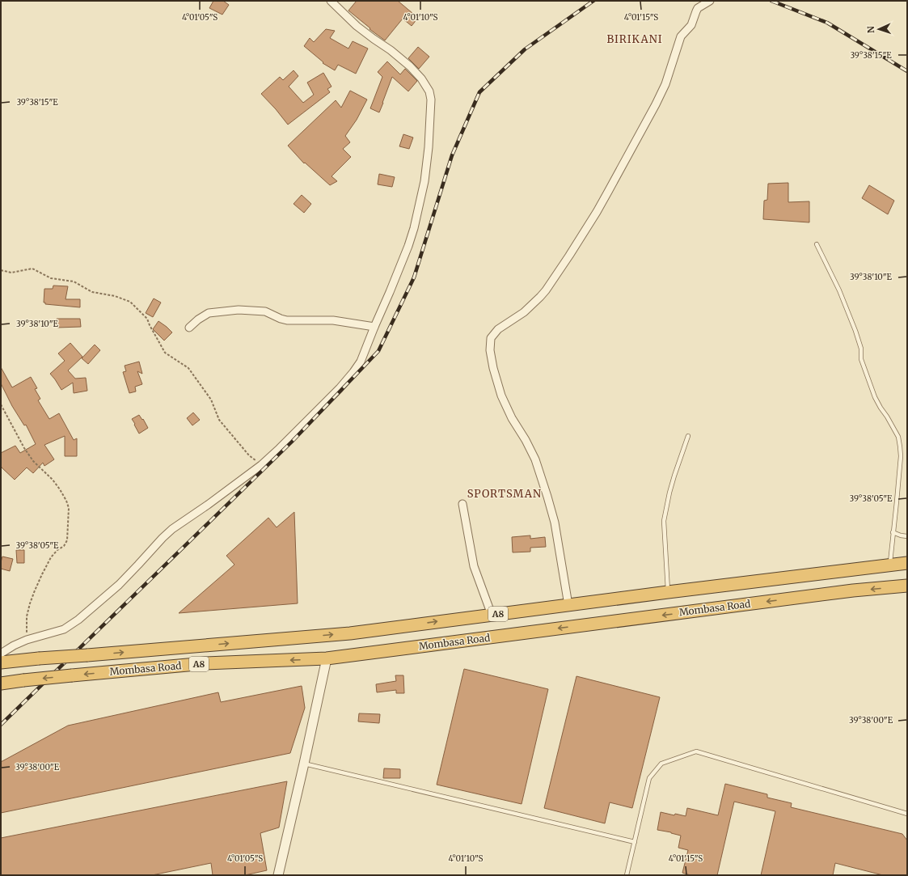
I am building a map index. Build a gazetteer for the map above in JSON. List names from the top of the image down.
{
  "streets": {
    "highway": ["Mombasa Road", "A8"]
  },
  "districts": ["BIRIKANI", "SPORTSMAN"],
  "north": "left",
  "coordinates": [
    "4°01'05\"S",
    "4°01'10\"S",
    "4°01'15\"S",
    "39°38'15\"E",
    "39°38'10\"E",
    "39°38'05\"E",
    "39°38'00\"E"
  ]
}
